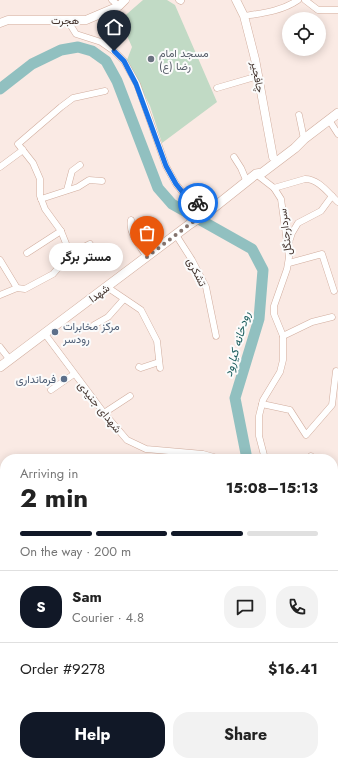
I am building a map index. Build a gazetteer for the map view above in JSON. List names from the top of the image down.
{
  "streets": {
    "main road": ["شهدا"],
    "street": [
      "هجرت",
      "چافجیر",
      "سردارجنگل",
      "تشکری",
      "شهدای جنیدی"
    ]
  },
  "crossings": [
    ["چافجیر", "شهدا"],
    ["سردارجنگل", "شهدا"],
    ["تشکری", "شهدا"],
    ["شهدا", "شهدای جنیدی"]
  ],
  "water": ["رودخانه کیارود"],
  "places": [
    "مسجد امام رضا (ع)",
    "مستر برگر",
    "مرکز مخابرات رودسر",
    "فرماندارى"
  ],
  "page": {
    "bubble": "مستر برگر",
    "heading": ["2 min", "Arriving in", "15:08–15:13"],
    "panel": [
      "Sam",
      "Courier · 4.8",
      "Order #9278",
      "$16.41"
    ],
    "bar": "On the way · 200 m",
    "round": "S",
    "buttons": ["Help", "Share"]
  }
}
